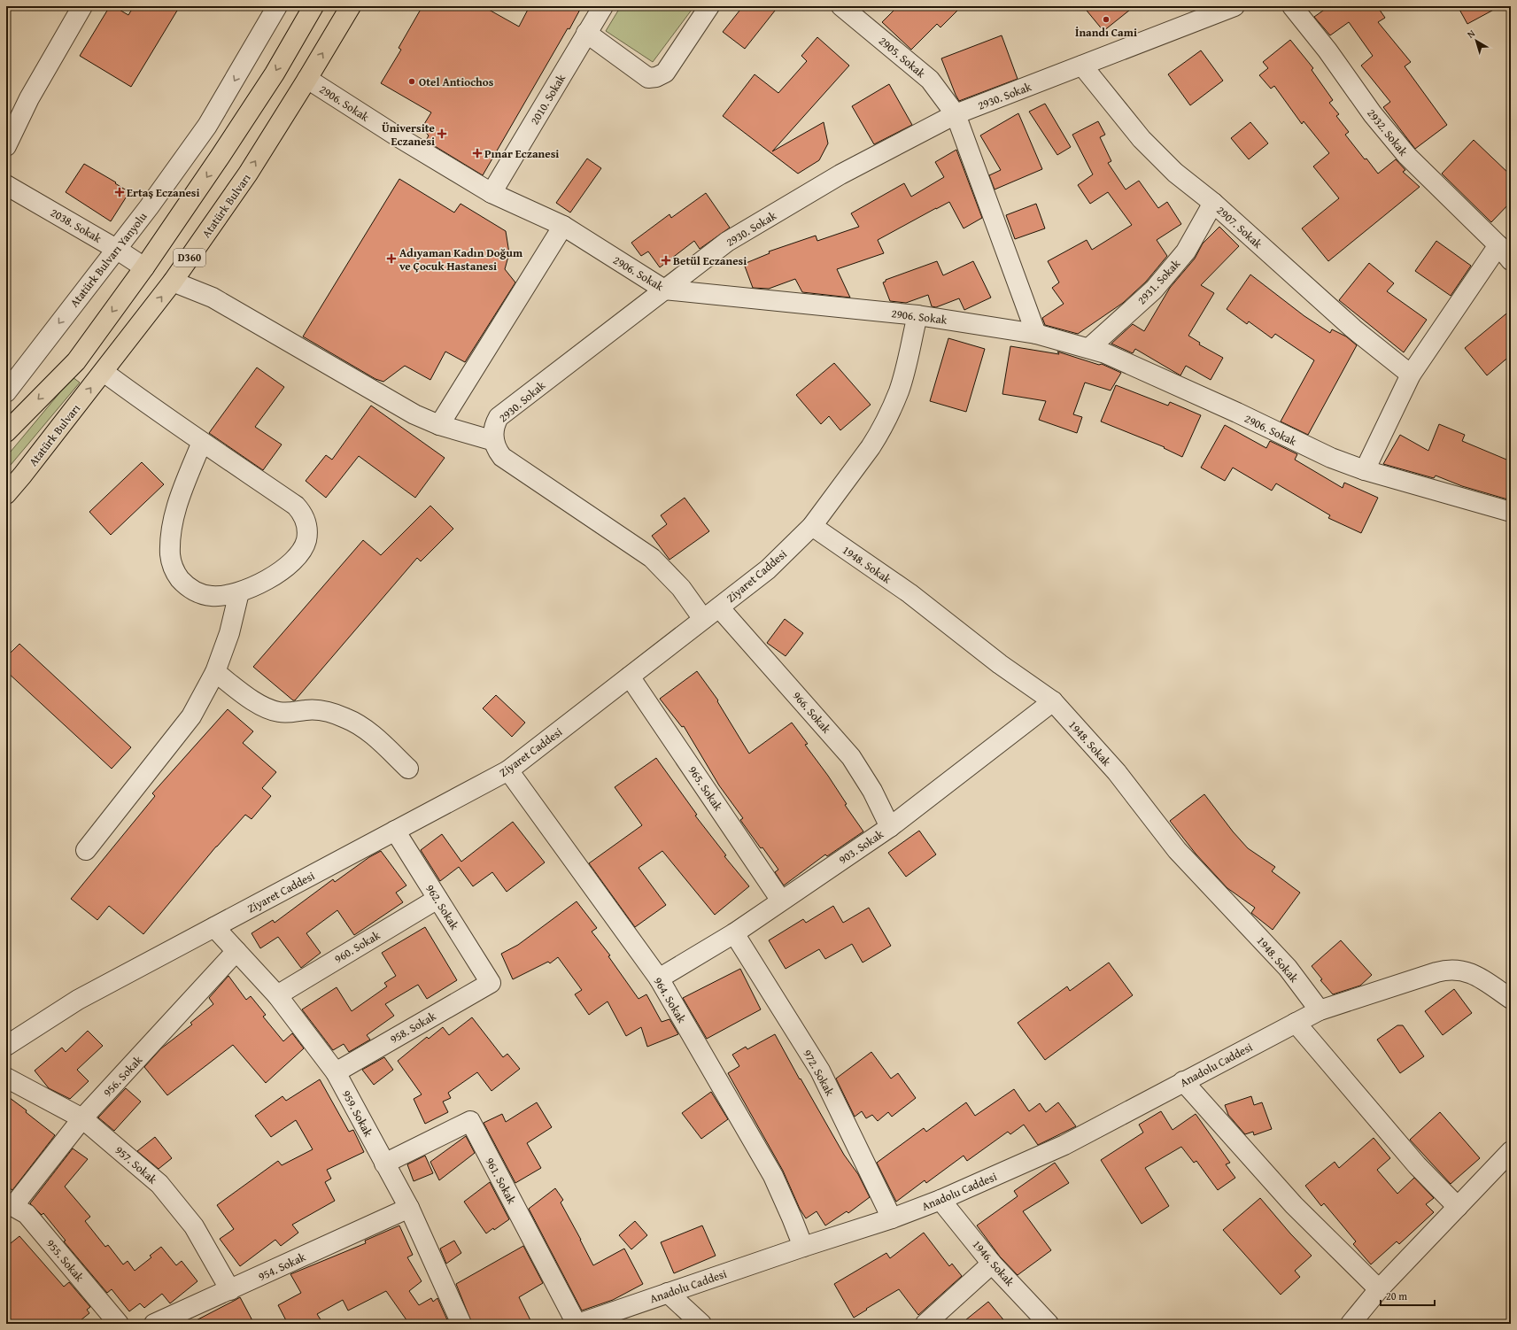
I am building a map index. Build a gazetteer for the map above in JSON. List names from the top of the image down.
{
  "streets": {
    "highway": ["Atatürk Bulvarı", "D360"],
    "street": [
      "2905. Sokak",
      "2930. Sokak",
      "2010. Sokak",
      "2906. Sokak",
      "2932. Sokak",
      "2038. Sokak",
      "2907. Sokak",
      "Atatürk Bulvarı Yanyolu",
      "2931. Sokak",
      "1948. Sokak",
      "Ziyaret Caddesi",
      "966. Sokak",
      "965. Sokak",
      "903. Sokak",
      "962. Sokak",
      "960. Sokak",
      "964. Sokak",
      "958. Sokak",
      "Anadolu Caddesi",
      "972. Sokak",
      "956. Sokak",
      "959. Sokak",
      "957. Sokak",
      "961. Sokak",
      "955. Sokak",
      "1946. Sokak",
      "954. Sokak"
    ]
  },
  "crossings": [
    ["2905. Sokak", "2930. Sokak"],
    ["2930. Sokak", "2906. Sokak"],
    ["2930. Sokak", "2907. Sokak"],
    ["2010. Sokak", "2906. Sokak"],
    ["2906. Sokak", "Atatürk Bulvarı"],
    ["2906. Sokak", "2931. Sokak"],
    ["2906. Sokak", "Ziyaret Caddesi"],
    ["2038. Sokak", "D360"],
    ["2038. Sokak", "Atatürk Bulvarı Yanyolu"],
    ["2907. Sokak", "2931. Sokak"],
    ["1948. Sokak", "Ziyaret Caddesi"],
    ["1948. Sokak", "903. Sokak"],
    ["1948. Sokak", "Anadolu Caddesi"],
    ["Ziyaret Caddesi", "966. Sokak"],
    ["Ziyaret Caddesi", "965. Sokak"],
    ["Ziyaret Caddesi", "962. Sokak"],
    ["Ziyaret Caddesi", "964. Sokak"],
    ["Ziyaret Caddesi", "959. Sokak"],
    ["966. Sokak", "903. Sokak"],
    ["965. Sokak", "903. Sokak"],
    ["903. Sokak", "964. Sokak"],
    ["903. Sokak", "972. Sokak"],
    ["962. Sokak", "960. Sokak"],
    ["962. Sokak", "958. Sokak"],
    ["960. Sokak", "959. Sokak"],
    ["964. Sokak", "Anadolu Caddesi"],
    ["958. Sokak", "959. Sokak"],
    ["Anadolu Caddesi", "972. Sokak"],
    ["Anadolu Caddesi", "961. Sokak"],
    ["Anadolu Caddesi", "1946. Sokak"],
    ["956. Sokak", "959. Sokak"],
    ["956. Sokak", "957. Sokak"],
    ["956. Sokak", "955. Sokak"],
    ["959. Sokak", "961. Sokak"],
    ["959. Sokak", "954. Sokak"],
    ["957. Sokak", "954. Sokak"]
  ],
  "places": {
    "other": ["İnandı Cami", "Otel Antiochos"],
    "health": [
      "Üniversite Eczanesi",
      "Pınar Eczanesi",
      "Ertaş Eczanesi",
      "Adıyaman Kadın Doğum ve Çocuk Hastanesi",
      "Betül Eczanesi"
    ]
  },
  "scale_bar": "20 m",
  "north": "top left"
}
